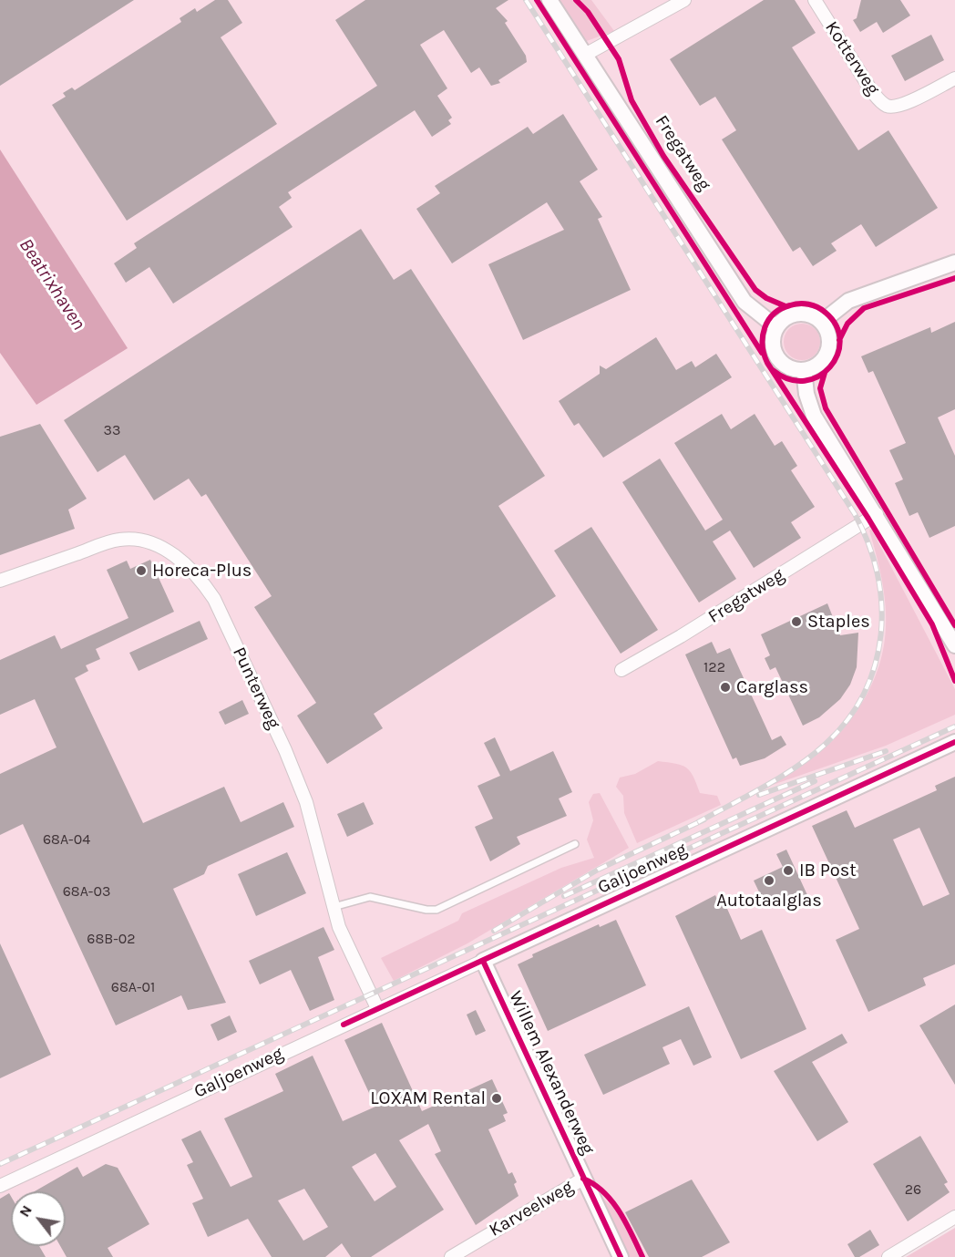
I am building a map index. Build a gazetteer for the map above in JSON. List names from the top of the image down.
{
  "streets": {
    "street": [
      "Kotterweg",
      "Fregatweg",
      "Punterweg",
      "Galjoenweg",
      "Willem Alexanderweg",
      "Karveelweg"
    ]
  },
  "crossings": [
    ["Punterweg", "Galjoenweg"],
    ["Galjoenweg", "Willem Alexanderweg"],
    ["Willem Alexanderweg", "Karveelweg"]
  ],
  "water": ["Beatrixhaven"],
  "places": [
    "Horeca-Plus",
    "Staples",
    "Carglass",
    "IB Post",
    "Autotaalglas",
    "LOXAM Rental"
  ],
  "house_numbers": [
    "33",
    "122",
    "68A-04",
    "68A-03",
    "68B-02",
    "68A-01",
    "26"
  ],
  "north": "top left"
}
